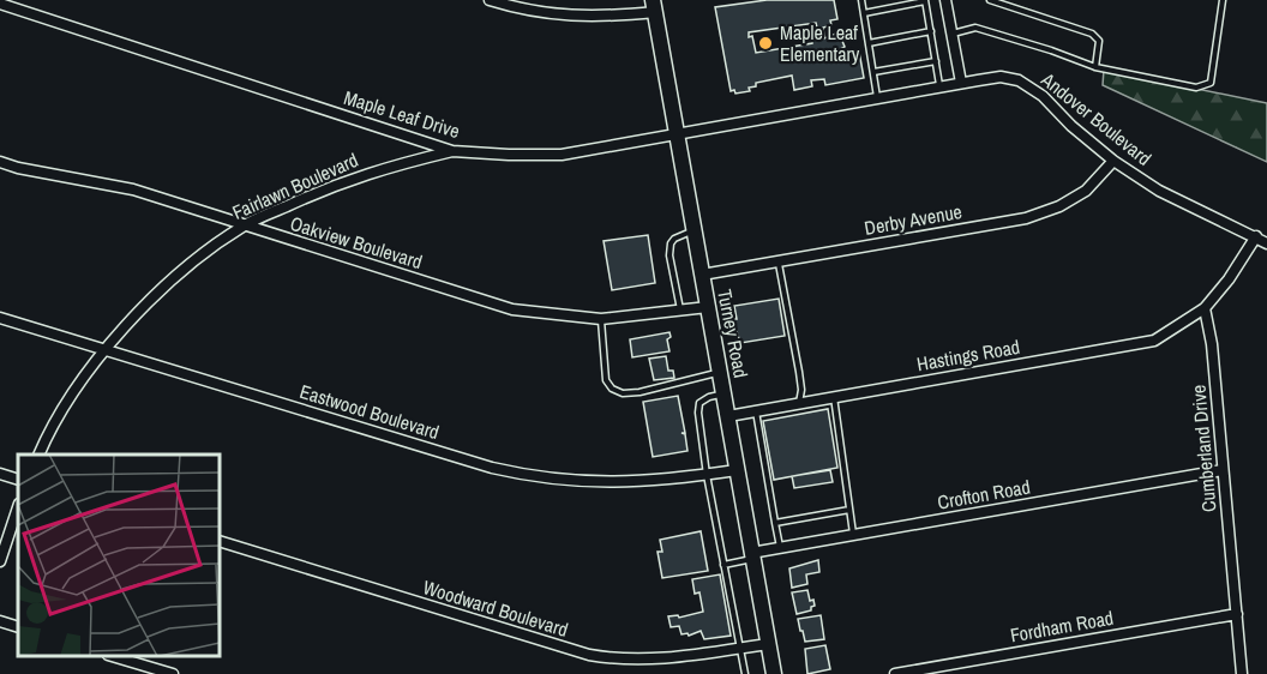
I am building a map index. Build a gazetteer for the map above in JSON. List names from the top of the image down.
{
  "streets": {
    "main road": ["Turney Road"],
    "street": [
      "Maple Leaf Drive",
      "Andover Boulevard",
      "Fairlawn Boulevard",
      "Derby Avenue",
      "Oakview Boulevard",
      "Hastings Road",
      "Eastwood Boulevard",
      "Cumberland Drive",
      "Crofton Road",
      "Woodward Boulevard",
      "Fordham Road"
    ]
  },
  "crossings": [
    ["Maple Leaf Drive", "Andover Boulevard"],
    ["Maple Leaf Drive", "Fairlawn Boulevard"],
    ["Maple Leaf Drive", "Turney Road"],
    ["Andover Boulevard", "Derby Avenue"],
    ["Fairlawn Boulevard", "Oakview Boulevard"],
    ["Fairlawn Boulevard", "Eastwood Boulevard"],
    ["Derby Avenue", "Turney Road"],
    ["Oakview Boulevard", "Turney Road"],
    ["Turney Road", "Hastings Road"],
    ["Turney Road", "Eastwood Boulevard"],
    ["Turney Road", "Crofton Road"],
    ["Turney Road", "Woodward Boulevard"],
    ["Hastings Road", "Cumberland Drive"],
    ["Cumberland Drive", "Crofton Road"],
    ["Cumberland Drive", "Fordham Road"]
  ],
  "places": ["Maple Leaf Elementary"]
}
